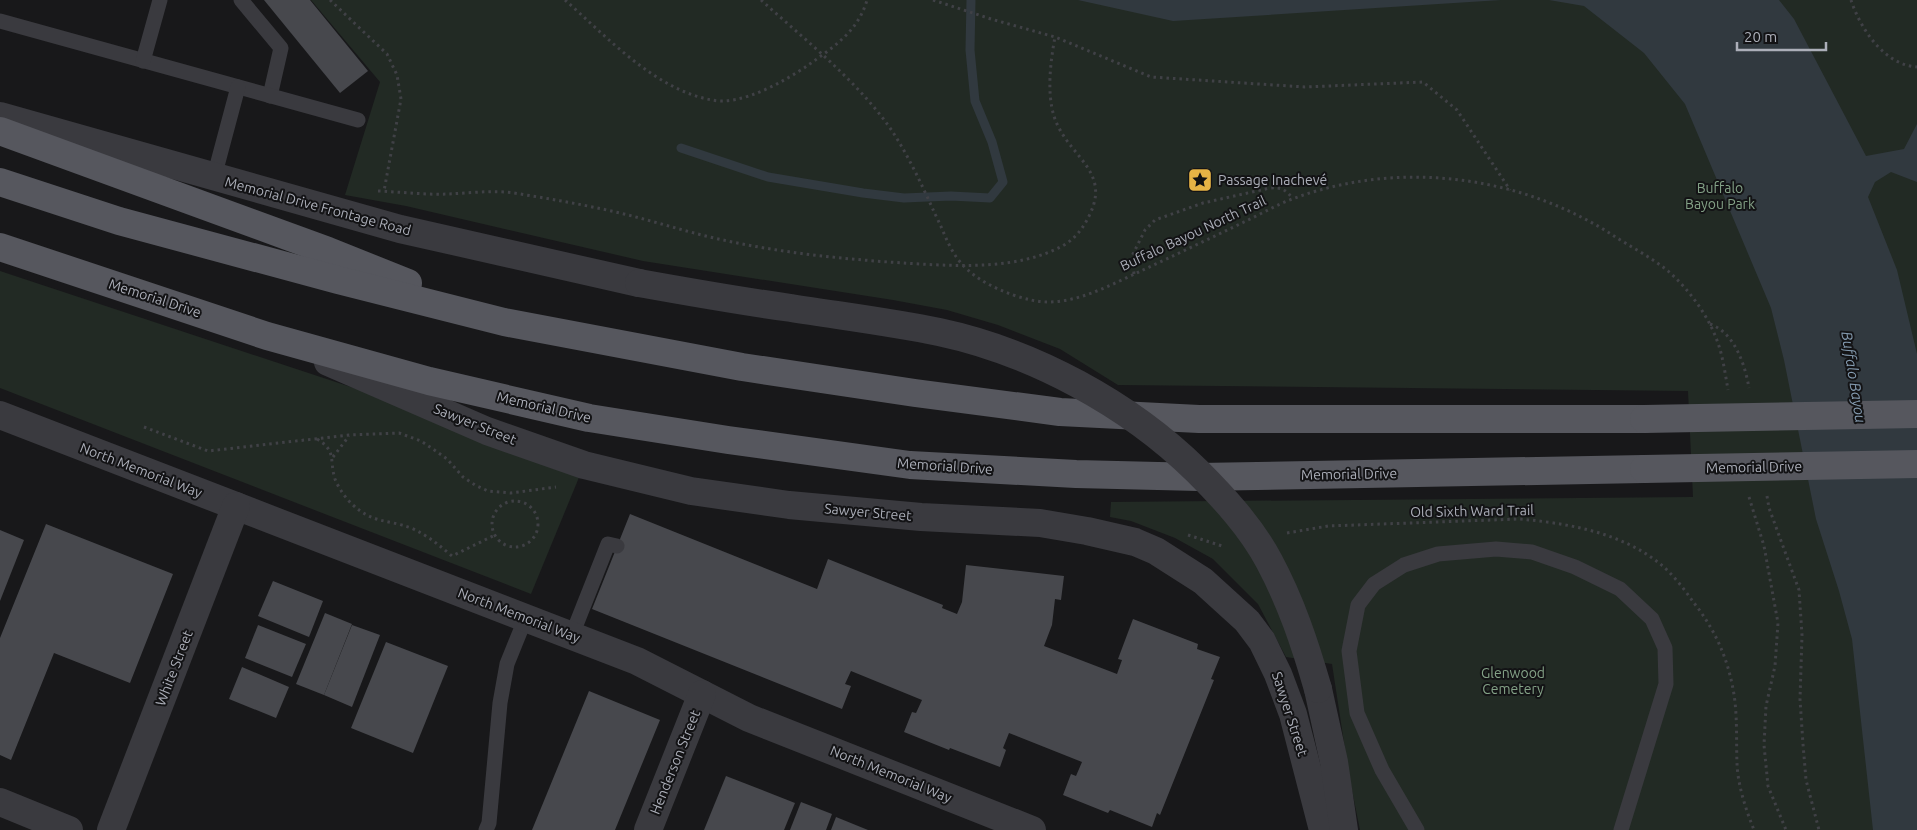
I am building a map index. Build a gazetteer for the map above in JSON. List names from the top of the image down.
{
  "streets": {
    "main road": ["Memorial Drive"],
    "street": [
      "Memorial Drive Frontage Road",
      "Sawyer Street",
      "North Memorial Way",
      "White Street",
      "Henderson Street"
    ],
    "path": ["Buffalo Bayou North Trail", "Old Sixth Ward Trail"]
  },
  "crossings": [
    ["Memorial Drive Frontage Road", "Sawyer Street"],
    ["Memorial Drive", "Sawyer Street"],
    ["North Memorial Way", "White Street"],
    ["North Memorial Way", "Henderson Street"]
  ],
  "water": ["Buffalo Bayou"],
  "parks": ["Buffalo Bayou Park", "Glenwood Cemetery"],
  "places": {
    "place": ["Passage Inachevé"]
  },
  "scale_bar": "20 m"
}
